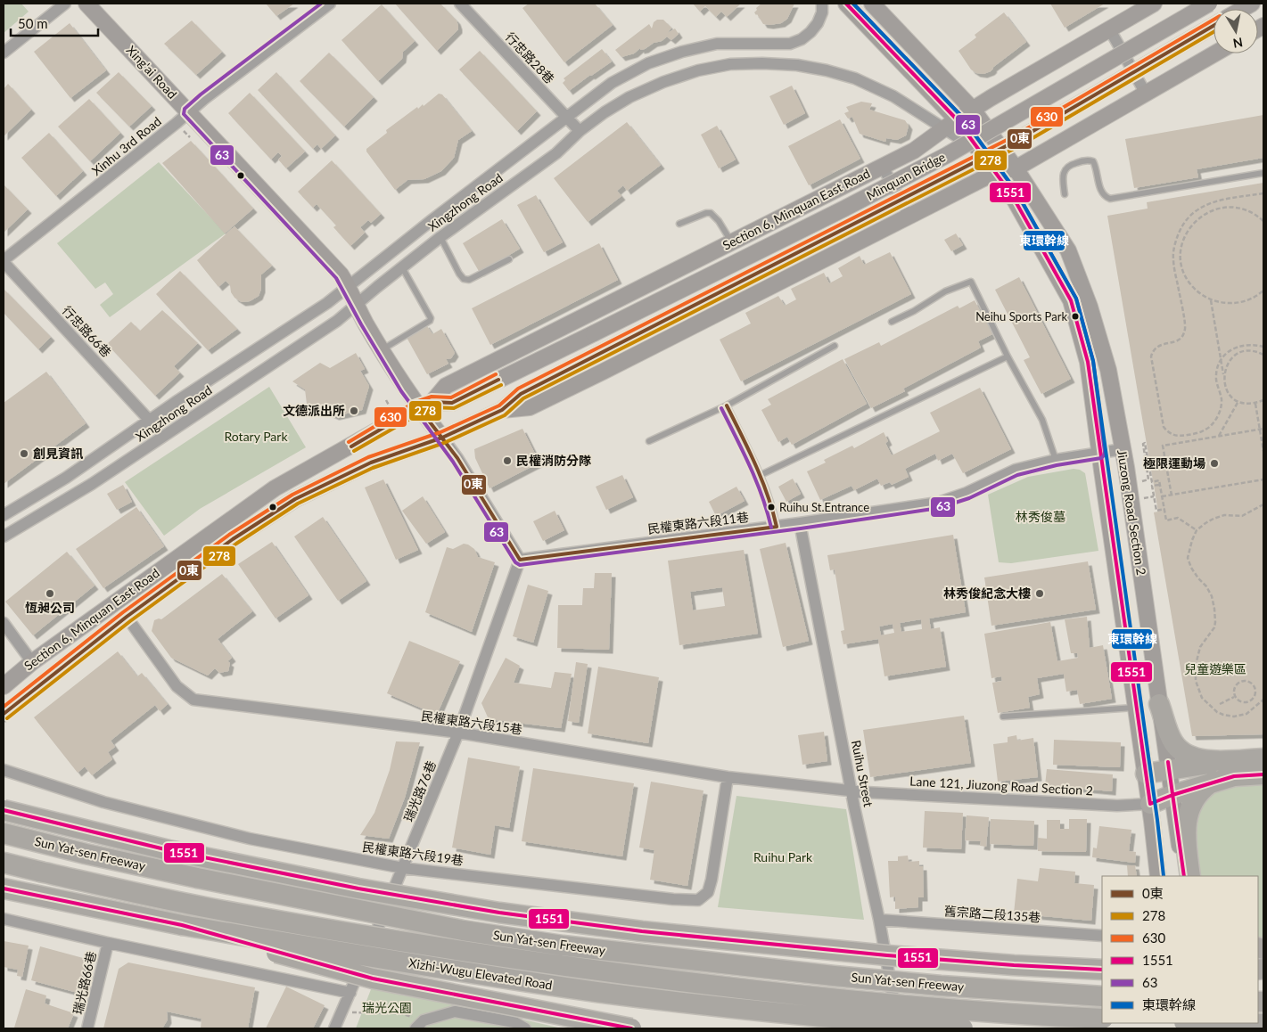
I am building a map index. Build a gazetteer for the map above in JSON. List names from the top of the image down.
{
  "streets": {
    "highway": ["Sun Yat-sen Freeway", "Xizhi-Wugu Elevated Road"],
    "main road": [
      "Xing'ai Road",
      "Minquan Bridge",
      "Section 6, Minquan East Road",
      "Jiuzong Road Section 2"
    ],
    "street": [
      "行忠路28巷",
      "Xinhu 3rd Road",
      "Xingzhong Road",
      "行忠路66巷",
      "民權東路六段11巷",
      "民權東路六段15巷",
      "Ruihu Street",
      "Lane 121, Jiuzong Road Section 2",
      "瑞光路76巷",
      "民權東路六段19巷",
      "舊宗路二段135巷",
      "瑞光路66巷"
    ]
  },
  "crossings": [
    ["行忠路28巷", "Xingzhong Road"],
    ["Xing'ai Road", "Xinhu 3rd Road"],
    ["Xing'ai Road", "Minquan Bridge"],
    ["Xing'ai Road", "Xingzhong Road"],
    ["Xing'ai Road", "Section 6, Minquan East Road"],
    ["Xinhu 3rd Road", "行忠路66巷"],
    ["Minquan Bridge", "Section 6, Minquan East Road"],
    ["Xingzhong Road", "Section 6, Minquan East Road"],
    ["Xingzhong Road", "行忠路66巷"],
    ["Xingzhong Road", "Jiuzong Road Section 2"],
    ["Section 6, Minquan East Road", "Jiuzong Road Section 2"],
    ["Section 6, Minquan East Road", "民權東路六段15巷"],
    ["Jiuzong Road Section 2", "民權東路六段11巷"],
    ["Jiuzong Road Section 2", "Lane 121, Jiuzong Road Section 2"],
    ["民權東路六段11巷", "Ruihu Street"],
    ["民權東路六段11巷", "瑞光路76巷"],
    ["民權東路六段15巷", "Ruihu Street"],
    ["民權東路六段15巷", "Lane 121, Jiuzong Road Section 2"],
    ["民權東路六段15巷", "瑞光路76巷"],
    ["民權東路六段15巷", "民權東路六段19巷"],
    ["Ruihu Street", "Lane 121, Jiuzong Road Section 2"],
    ["Ruihu Street", "舊宗路二段135巷"],
    ["瑞光路76巷", "民權東路六段19巷"]
  ],
  "parks": [
    "Rotary Park",
    "林秀俊墓",
    "兒童遊樂區",
    "Ruihu Park",
    "瑞光公園"
  ],
  "places": [
    "Neihu Sports Park",
    "文德派出所",
    "創見資訊",
    "民權消防分隊",
    "極限運動場",
    "Ruihu St.Entrance",
    "恆昶公司",
    "林秀俊紀念大樓"
  ],
  "lines": [
    "transit line 1551",
    "transit line 63",
    "transit line 東環幹線",
    "transit line 630",
    "transit line 0東",
    "transit line 278"
  ],
  "legend": [
    "0東",
    "278",
    "630",
    "1551",
    "63",
    "東環幹線"
  ],
  "scale_bar": "50 m",
  "north": "bottom"
}
